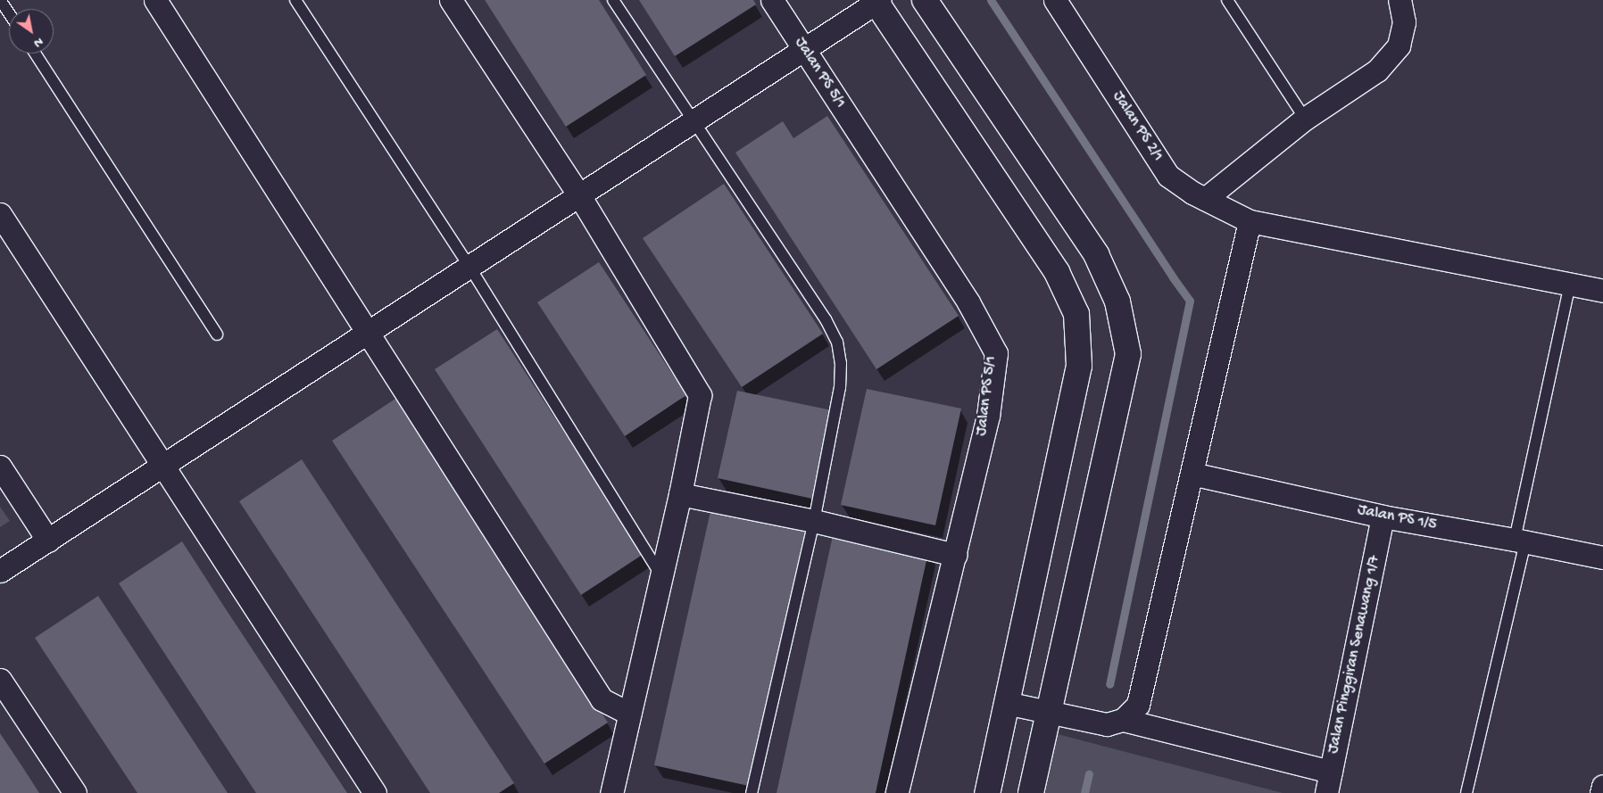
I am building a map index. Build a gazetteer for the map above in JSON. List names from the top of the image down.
{
  "streets": {
    "street": [
      "Jalan PS 5/1",
      "Jalan PS 2/1",
      "Jalan PS 1/5",
      "Jalan Pinggiran Senawang 1/7"
    ]
  },
  "crossings": [
    ["Jalan PS 1/5", "Jalan Pinggiran Senawang 1/7"]
  ],
  "north": "bottom right"
}
